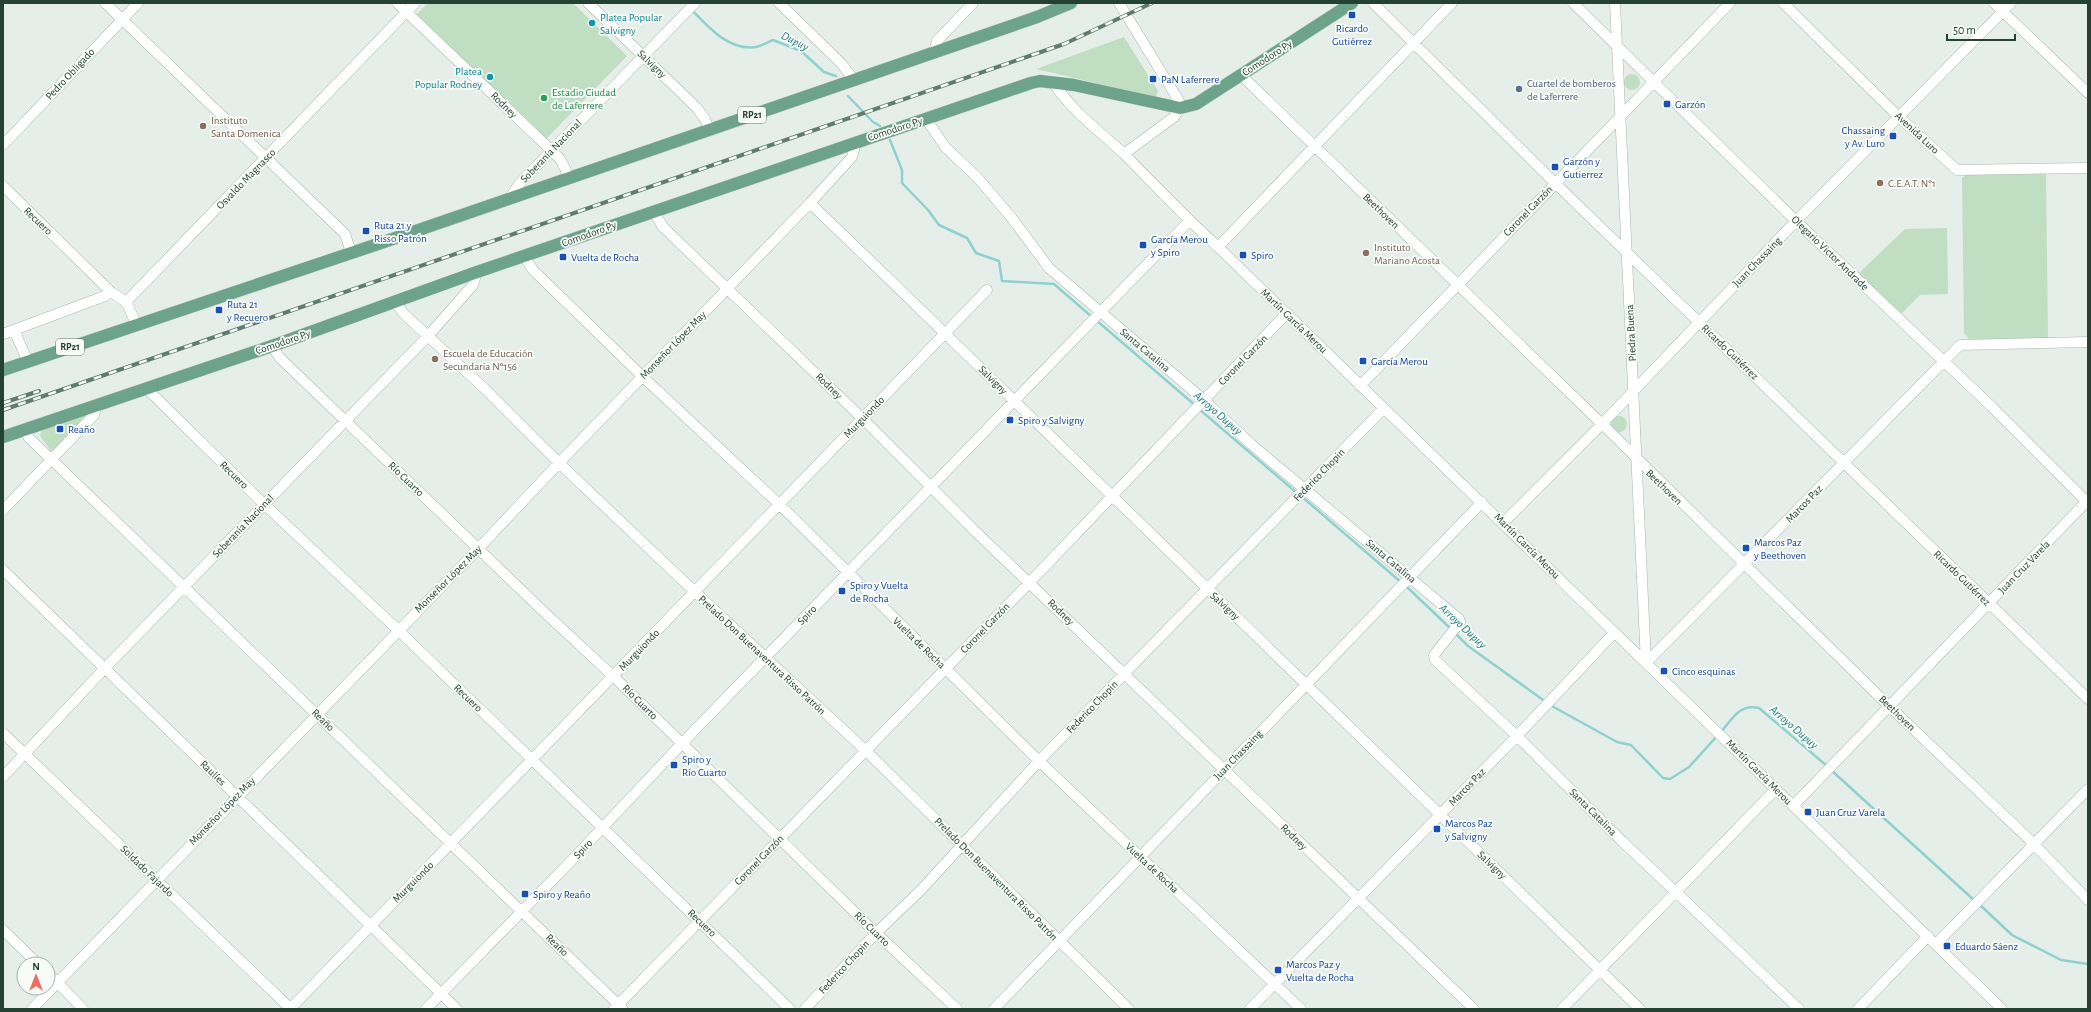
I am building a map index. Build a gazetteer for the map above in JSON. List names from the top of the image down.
{
  "streets": {
    "main road": ["Comodoro Py", "RP21"],
    "street": [
      "Salvigny",
      "Pedro Obligado",
      "Rodney",
      "Avenida Luro",
      "Soberanía Nacional",
      "Osvaldo Magnasco",
      "Beethoven",
      "Coronel Garzón",
      "Recuero",
      "Olegario Victor Andrade",
      "Juan Chassaing",
      "Martín García Merou",
      "Piedra Buena",
      "Monseñor López May",
      "Santa Catalina",
      "Ricardo Gutiérrez",
      "Murguiondo",
      "Federico Chopin",
      "Río Cuarto",
      "Marcos Paz",
      "Juan Cruz Varela",
      "Spiro",
      "Vuelta de Rocha",
      "Prelado Don Buenaventura Risso Patrón",
      "Reaño",
      "Raulíes",
      "Soldado Fajardo"
    ]
  },
  "crossings": [
    ["Comodoro Py", "Rodney"],
    ["Comodoro Py", "Soberanía Nacional"],
    ["Comodoro Py", "Beethoven"],
    ["Comodoro Py", "Recuero"],
    ["Comodoro Py", "Martín García Merou"],
    ["Comodoro Py", "Monseñor López May"],
    ["Comodoro Py", "Santa Catalina"],
    ["Comodoro Py", "Río Cuarto"],
    ["Comodoro Py", "Vuelta de Rocha"],
    ["Comodoro Py", "Prelado Don Buenaventura Risso Patrón"],
    ["Comodoro Py", "Reaño"],
    ["Salvigny", "RP21"],
    ["Salvigny", "Soberanía Nacional"],
    ["Salvigny", "Coronel Garzón"],
    ["Salvigny", "Juan Chassaing"],
    ["Salvigny", "Monseñor López May"],
    ["Salvigny", "Murguiondo"],
    ["Salvigny", "Federico Chopin"],
    ["Salvigny", "Marcos Paz"],
    ["Salvigny", "Spiro"],
    ["Rodney", "RP21"],
    ["Rodney", "Soberanía Nacional"],
    ["Rodney", "Osvaldo Magnasco"],
    ["Rodney", "Coronel Garzón"],
    ["Rodney", "Juan Chassaing"],
    ["Rodney", "Monseñor López May"],
    ["Rodney", "Murguiondo"],
    ["Rodney", "Federico Chopin"],
    ["Rodney", "Marcos Paz"],
    ["Rodney", "Spiro"],
    ["RP21", "Soberanía Nacional"],
    ["Avenida Luro", "Juan Chassaing"],
    ["Soberanía Nacional", "Recuero"],
    ["Soberanía Nacional", "Río Cuarto"],
    ["Soberanía Nacional", "Prelado Don Buenaventura Risso Patrón"],
    ["Soberanía Nacional", "Reaño"],
    ["Soberanía Nacional", "Raulíes"],
    ["Soberanía Nacional", "Soldado Fajardo"],
    ["Osvaldo Magnasco", "Recuero"],
    ["Beethoven", "Coronel Garzón"],
    ["Beethoven", "Juan Chassaing"],
    ["Beethoven", "Piedra Buena"],
    ["Beethoven", "Marcos Paz"],
    ["Beethoven", "Juan Cruz Varela"],
    ["Coronel Garzón", "Recuero"],
    ["Coronel Garzón", "Olegario Victor Andrade"],
    ["Coronel Garzón", "Martín García Merou"],
    ["Coronel Garzón", "Piedra Buena"],
    ["Coronel Garzón", "Santa Catalina"],
    ["Coronel Garzón", "Ricardo Gutiérrez"],
    ["Coronel Garzón", "Río Cuarto"],
    ["Coronel Garzón", "Vuelta de Rocha"],
    ["Coronel Garzón", "Prelado Don Buenaventura Risso Patrón"],
    ["Coronel Garzón", "Reaño"],
    ["Recuero", "Monseñor López May"],
    ["Recuero", "Murguiondo"],
    ["Recuero", "Spiro"],
    ["Olegario Victor Andrade", "Juan Chassaing"],
    ["Olegario Victor Andrade", "Piedra Buena"],
    ["Olegario Victor Andrade", "Marcos Paz"],
    ["Olegario Victor Andrade", "Juan Cruz Varela"],
    ["Juan Chassaing", "Martín García Merou"],
    ["Juan Chassaing", "Piedra Buena"],
    ["Juan Chassaing", "Santa Catalina"],
    ["Juan Chassaing", "Ricardo Gutiérrez"],
    ["Juan Chassaing", "Vuelta de Rocha"],
    ["Juan Chassaing", "Prelado Don Buenaventura Risso Patrón"],
    ["Martín García Merou", "Piedra Buena"],
    ["Martín García Merou", "Federico Chopin"],
    ["Martín García Merou", "Marcos Paz"],
    ["Martín García Merou", "Juan Cruz Varela"],
    ["Martín García Merou", "Spiro"],
    ["Piedra Buena", "Ricardo Gutiérrez"],
    ["Piedra Buena", "Marcos Paz"],
    ["Monseñor López May", "Río Cuarto"],
    ["Monseñor López May", "Vuelta de Rocha"],
    ["Monseñor López May", "Prelado Don Buenaventura Risso Patrón"],
    ["Monseñor López May", "Reaño"],
    ["Monseñor López May", "Raulíes"],
    ["Monseñor López May", "Soldado Fajardo"],
    ["Santa Catalina", "Federico Chopin"],
    ["Santa Catalina", "Marcos Paz"],
    ["Santa Catalina", "Spiro"],
    ["Ricardo Gutiérrez", "Marcos Paz"],
    ["Ricardo Gutiérrez", "Juan Cruz Varela"],
    ["Murguiondo", "Río Cuarto"],
    ["Murguiondo", "Vuelta de Rocha"],
    ["Murguiondo", "Prelado Don Buenaventura Risso Patrón"],
    ["Murguiondo", "Reaño"],
    ["Murguiondo", "Raulíes"],
    ["Murguiondo", "Soldado Fajardo"],
    ["Federico Chopin", "Río Cuarto"],
    ["Federico Chopin", "Vuelta de Rocha"],
    ["Federico Chopin", "Prelado Don Buenaventura Risso Patrón"],
    ["Río Cuarto", "Spiro"],
    ["Marcos Paz", "Vuelta de Rocha"],
    ["Spiro", "Vuelta de Rocha"],
    ["Spiro", "Prelado Don Buenaventura Risso Patrón"],
    ["Spiro", "Reaño"],
    ["Spiro", "Raulíes"]
  ],
  "water": ["Dupuy", "Arroyo Dupuy"],
  "places": {
    "transit": [
      "Ricardo Gutiérrez",
      "PaN Laferrere",
      "Garzón",
      "Chassaing y Av. Luro",
      "Garzón y Gutierrez",
      "Ruta 21 y Risso Patrón",
      "García Merou y Spiro",
      "Spiro",
      "Vuelta de Rocha",
      "Ruta 21 y Recuero",
      "García Merou",
      "Spiro y Salvigny",
      "Reaño",
      "Marcos Paz y Beethoven",
      "Spiro y Vuelta de Rocha",
      "Cinco esquinas",
      "Spiro y Río Cuarto",
      "Juan Cruz Varela",
      "Marcos Paz y Salvigny",
      "Spiro y Reaño",
      "Eduardo Sáenz",
      "Marcos Paz y Vuelta de Rocha"
    ],
    "other": [
      "Platea Popular Salvigny",
      "Platea Popular Rodney",
      "Cuartel de bomberos de Laferrere",
      "Estadio Ciudad de Laferrere",
      "Instituto Santa Domenica",
      "C.E.A.T. Nº1",
      "Instituto Mariano Acosta",
      "Escuela de Educación Secundaria Nº156"
    ]
  },
  "scale_bar": "50 m",
  "north": "top"
}
